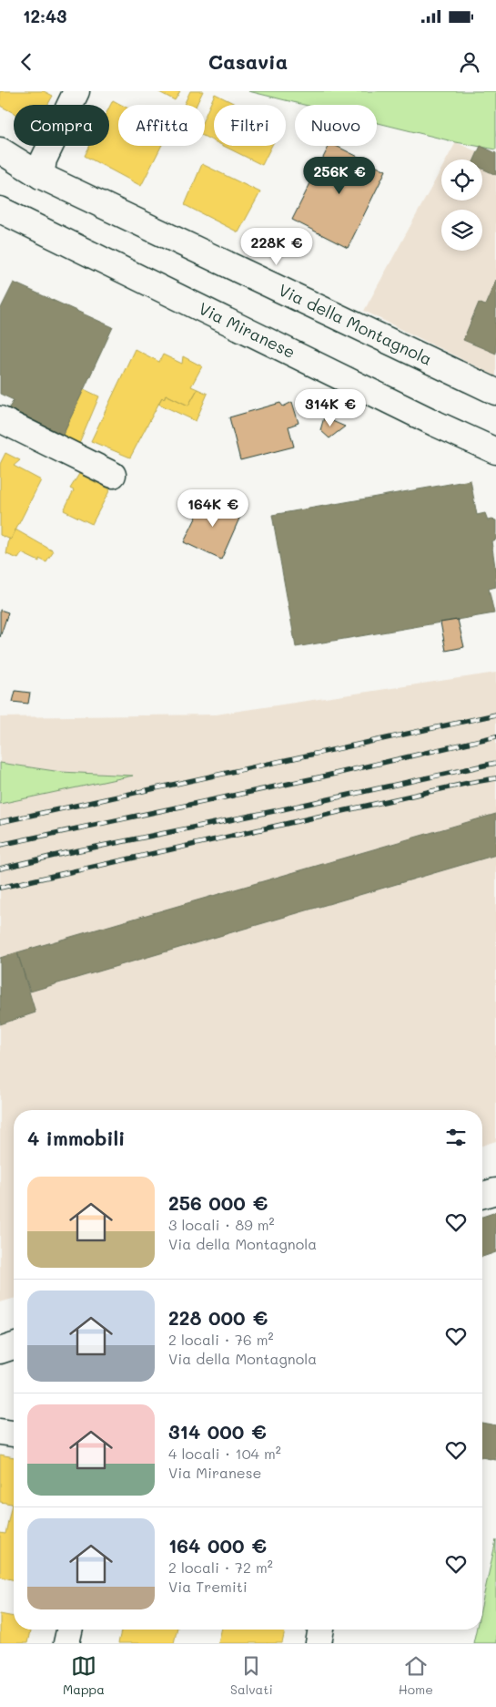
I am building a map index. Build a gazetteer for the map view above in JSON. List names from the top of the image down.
{
  "streets": {
    "street": ["Via della Montagnola", "Via Miranese"]
  },
  "page": {
    "status": "12:43",
    "header": "Casavia",
    "chip": [
      "Compra",
      "Affitta",
      "Filtri",
      "Nuovo"
    ],
    "price": [
      "256K €",
      "228K €",
      "314K €",
      "164K €"
    ],
    "heading": "4 immobili",
    "list": [
      {
        "name": "256 000 €",
        "note": "3 locali · 89 m² · Via della Montagnola"
      },
      {
        "name": "228 000 €",
        "note": "2 locali · 76 m² · Via della Montagnola"
      },
      {
        "name": "314 000 €",
        "note": "4 locali · 104 m² · Via Miranese"
      },
      {
        "name": "164 000 €",
        "note": "2 locali · 72 m² · Via Tremiti"
      }
    ],
    "tabs": ["Mappa", "Salvati", "Home"]
  }
}
